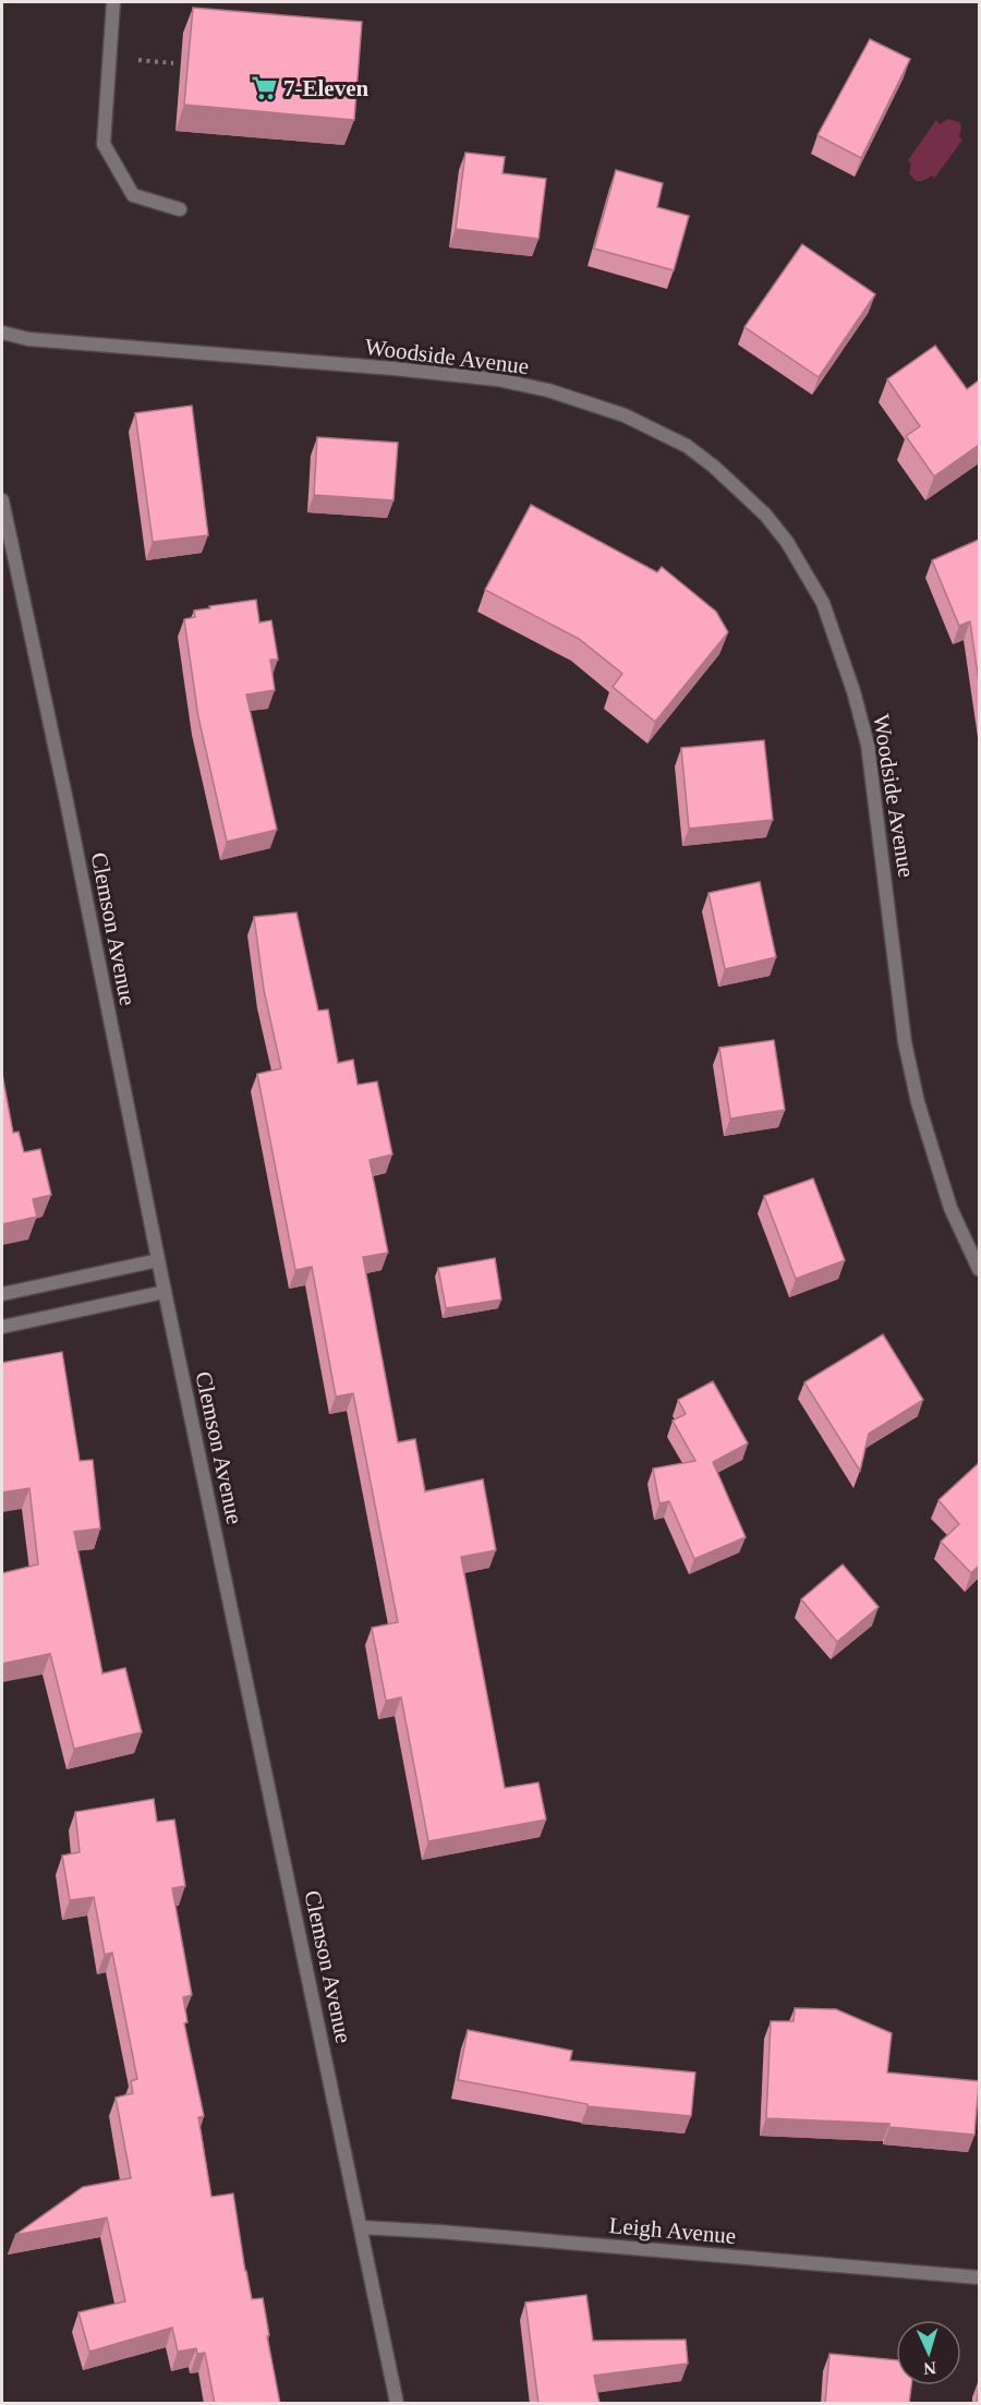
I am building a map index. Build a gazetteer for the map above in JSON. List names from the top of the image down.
{
  "streets": {
    "street": ["Woodside Avenue", "Clemson Avenue", "Leigh Avenue"]
  },
  "crossings": [
    ["Clemson Avenue", "Leigh Avenue"]
  ],
  "places": {
    "supermarket": ["7-Eleven"]
  },
  "north": "bottom"
}
